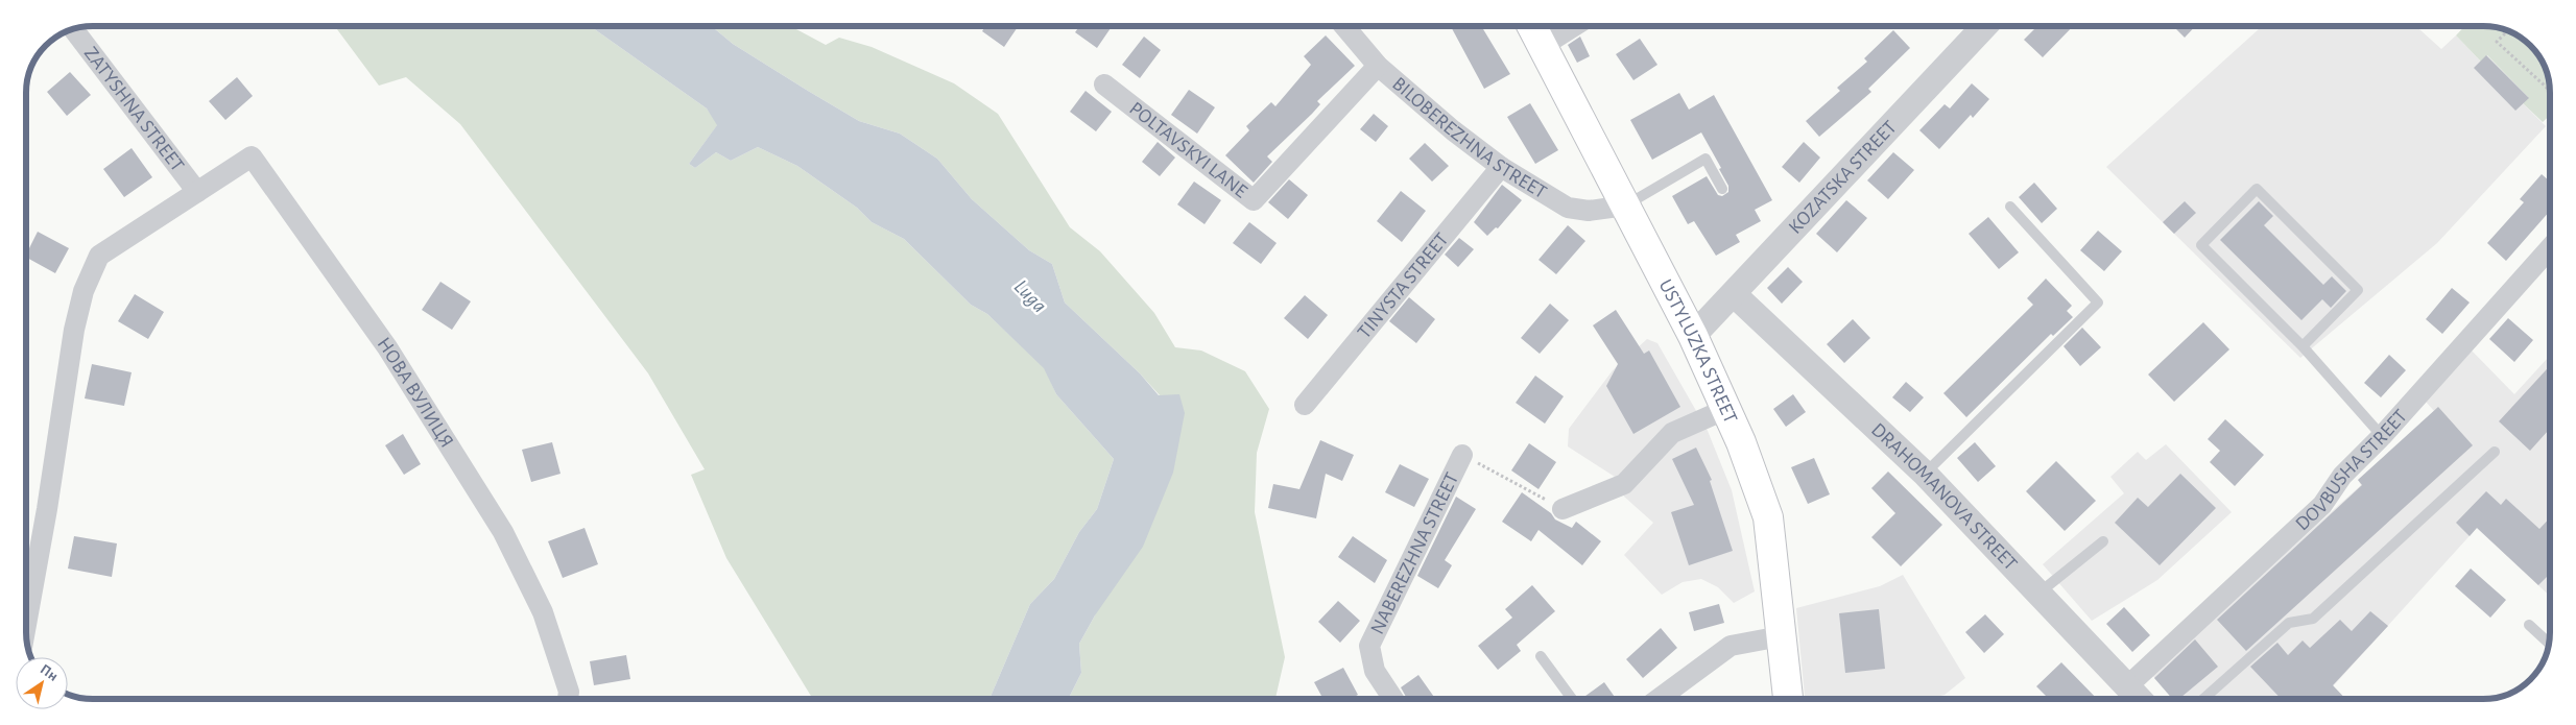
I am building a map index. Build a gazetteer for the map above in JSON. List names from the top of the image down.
{
  "streets": {
    "main road": ["USTYLUZKA STREET"],
    "street": [
      "ZATYSHNA STREET",
      "BILOBEREZHNA STREET",
      "POLTAVSKYI LANE",
      "KOZATSKA STREET",
      "TINYSTA STREET",
      "НОВА ВУЛИЦЯ",
      "DOVBUSHA STREET",
      "DRAHOMANOVA STREET",
      "NABEREZHNA STREET"
    ]
  },
  "crossings": [
    ["ZATYSHNA STREET", "НОВА ВУЛИЦЯ"],
    ["BILOBEREZHNA STREET", "POLTAVSKYI LANE"],
    ["BILOBEREZHNA STREET", "TINYSTA STREET"],
    ["BILOBEREZHNA STREET", "USTYLUZKA STREET"],
    ["KOZATSKA STREET", "USTYLUZKA STREET"],
    ["KOZATSKA STREET", "DRAHOMANOVA STREET"],
    ["DOVBUSHA STREET", "DRAHOMANOVA STREET"]
  ],
  "water": ["Luga"],
  "north": "top right"
}
